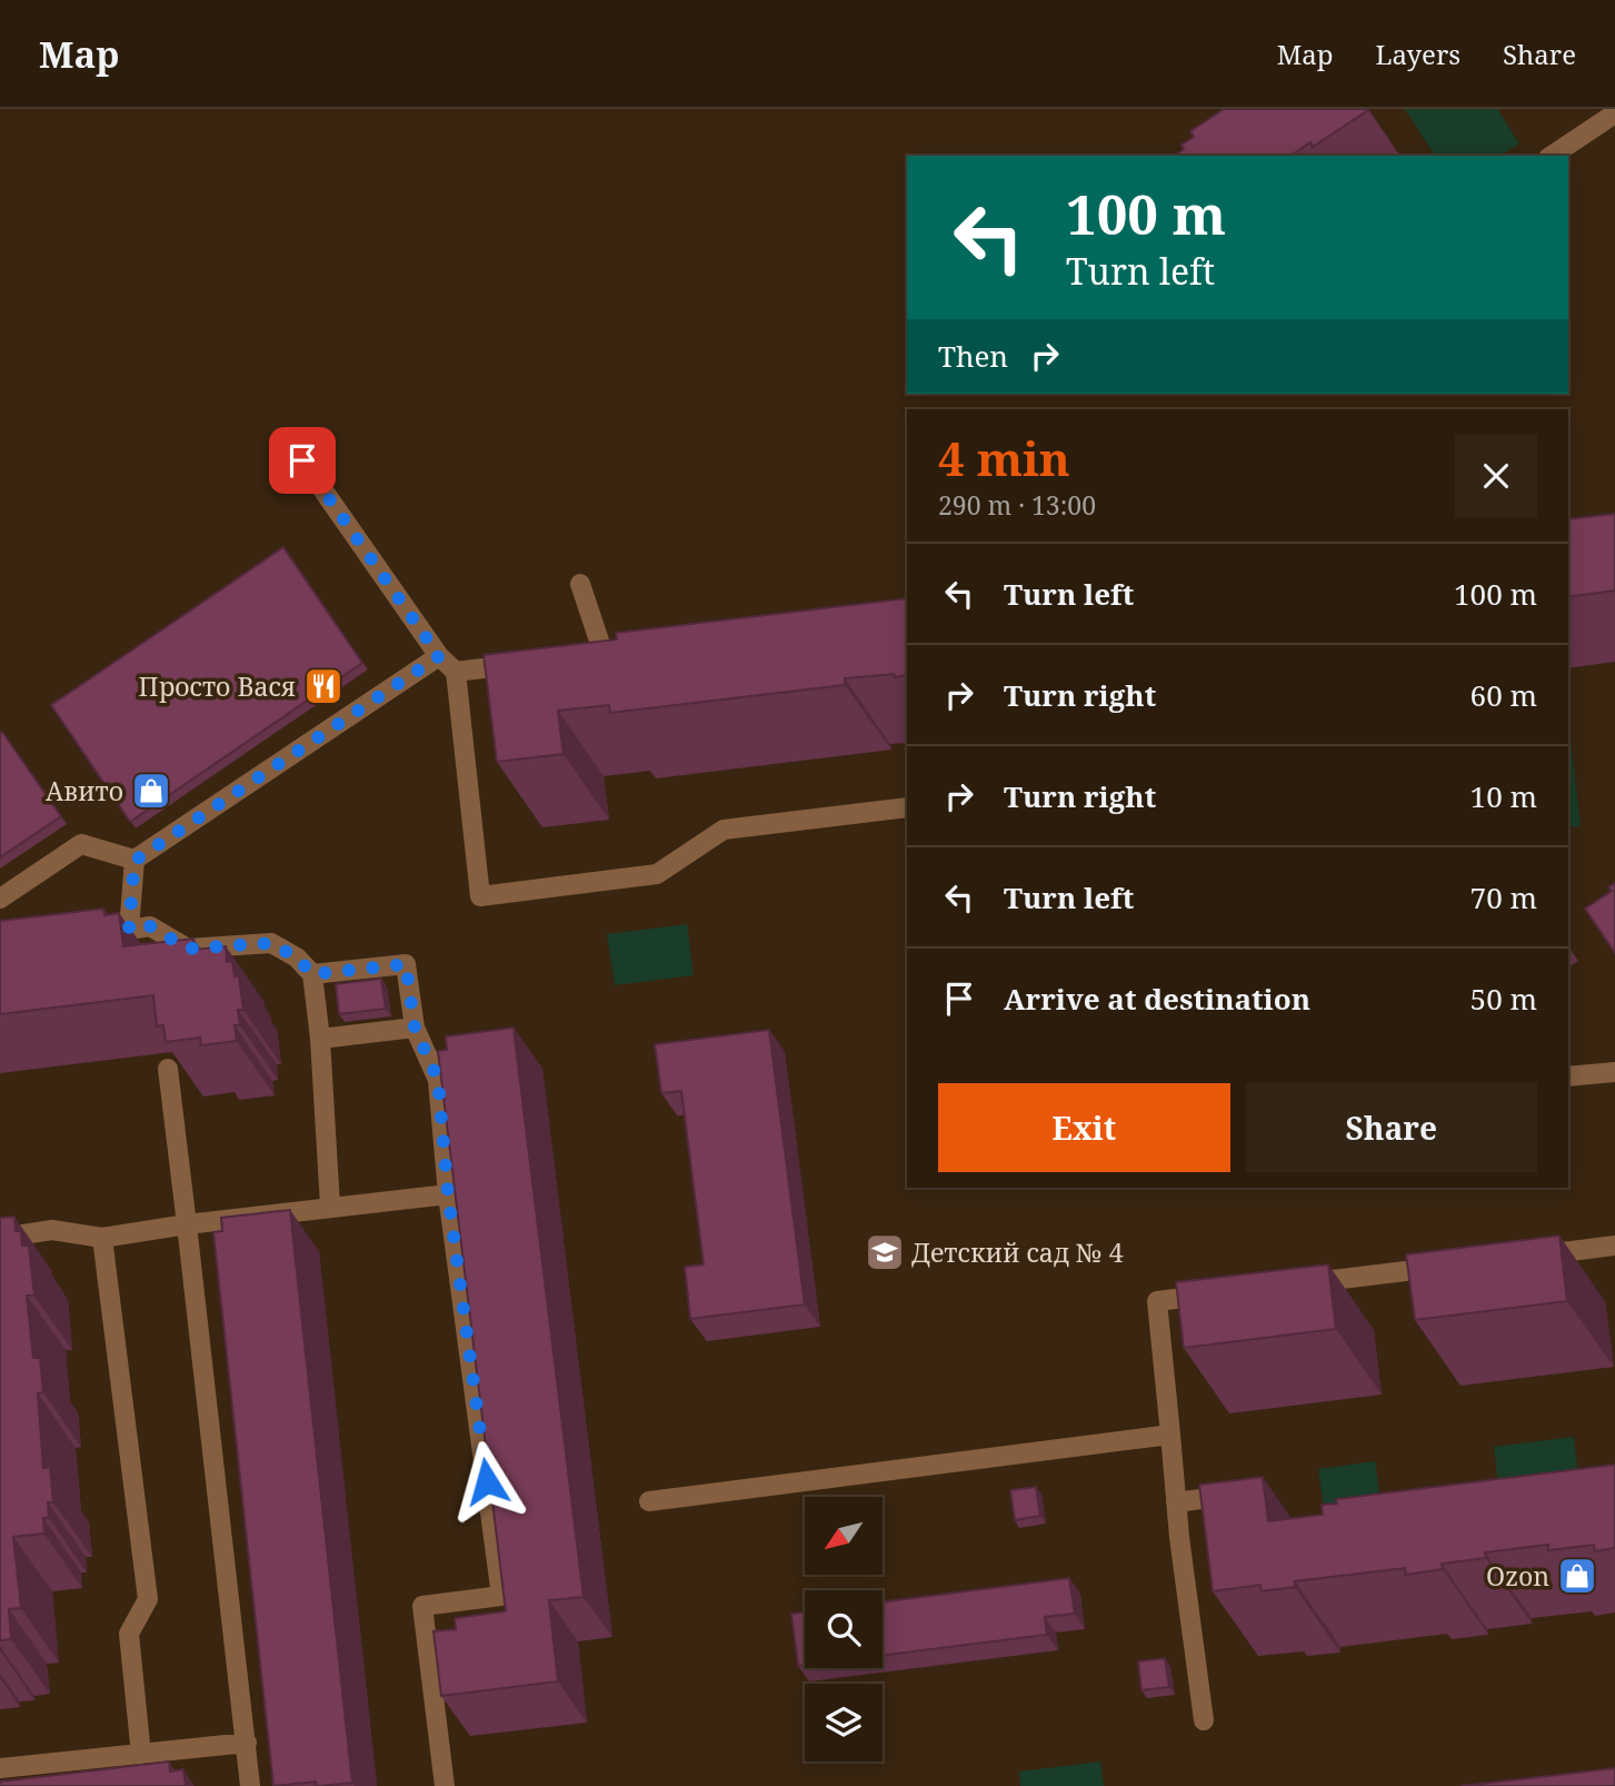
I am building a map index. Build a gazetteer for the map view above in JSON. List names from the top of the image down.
{
  "places": {
    "restaurant": ["Просто Вася"],
    "shop": ["Авито", "Ozon"],
    "school or university": ["Детский сад № 4"]
  },
  "north": "bottom left",
  "page": {
    "header": "Map",
    "nav": ["Map", "Layers", "Share"],
    "turn": ["100 m", "Turn left"],
    "then": "Then",
    "heading": ["4 min", "290 m · 13:00"],
    "list": [
      {
        "name": "Turn left",
        "value": "100 m"
      },
      {
        "name": "Turn right",
        "value": "60 m"
      },
      {
        "name": "Turn right",
        "value": "10 m"
      },
      {
        "name": "Turn left",
        "value": "70 m"
      },
      {
        "name": "Arrive at destination",
        "value": "50 m"
      }
    ],
    "buttons": ["Exit", "Share"]
  }
}
